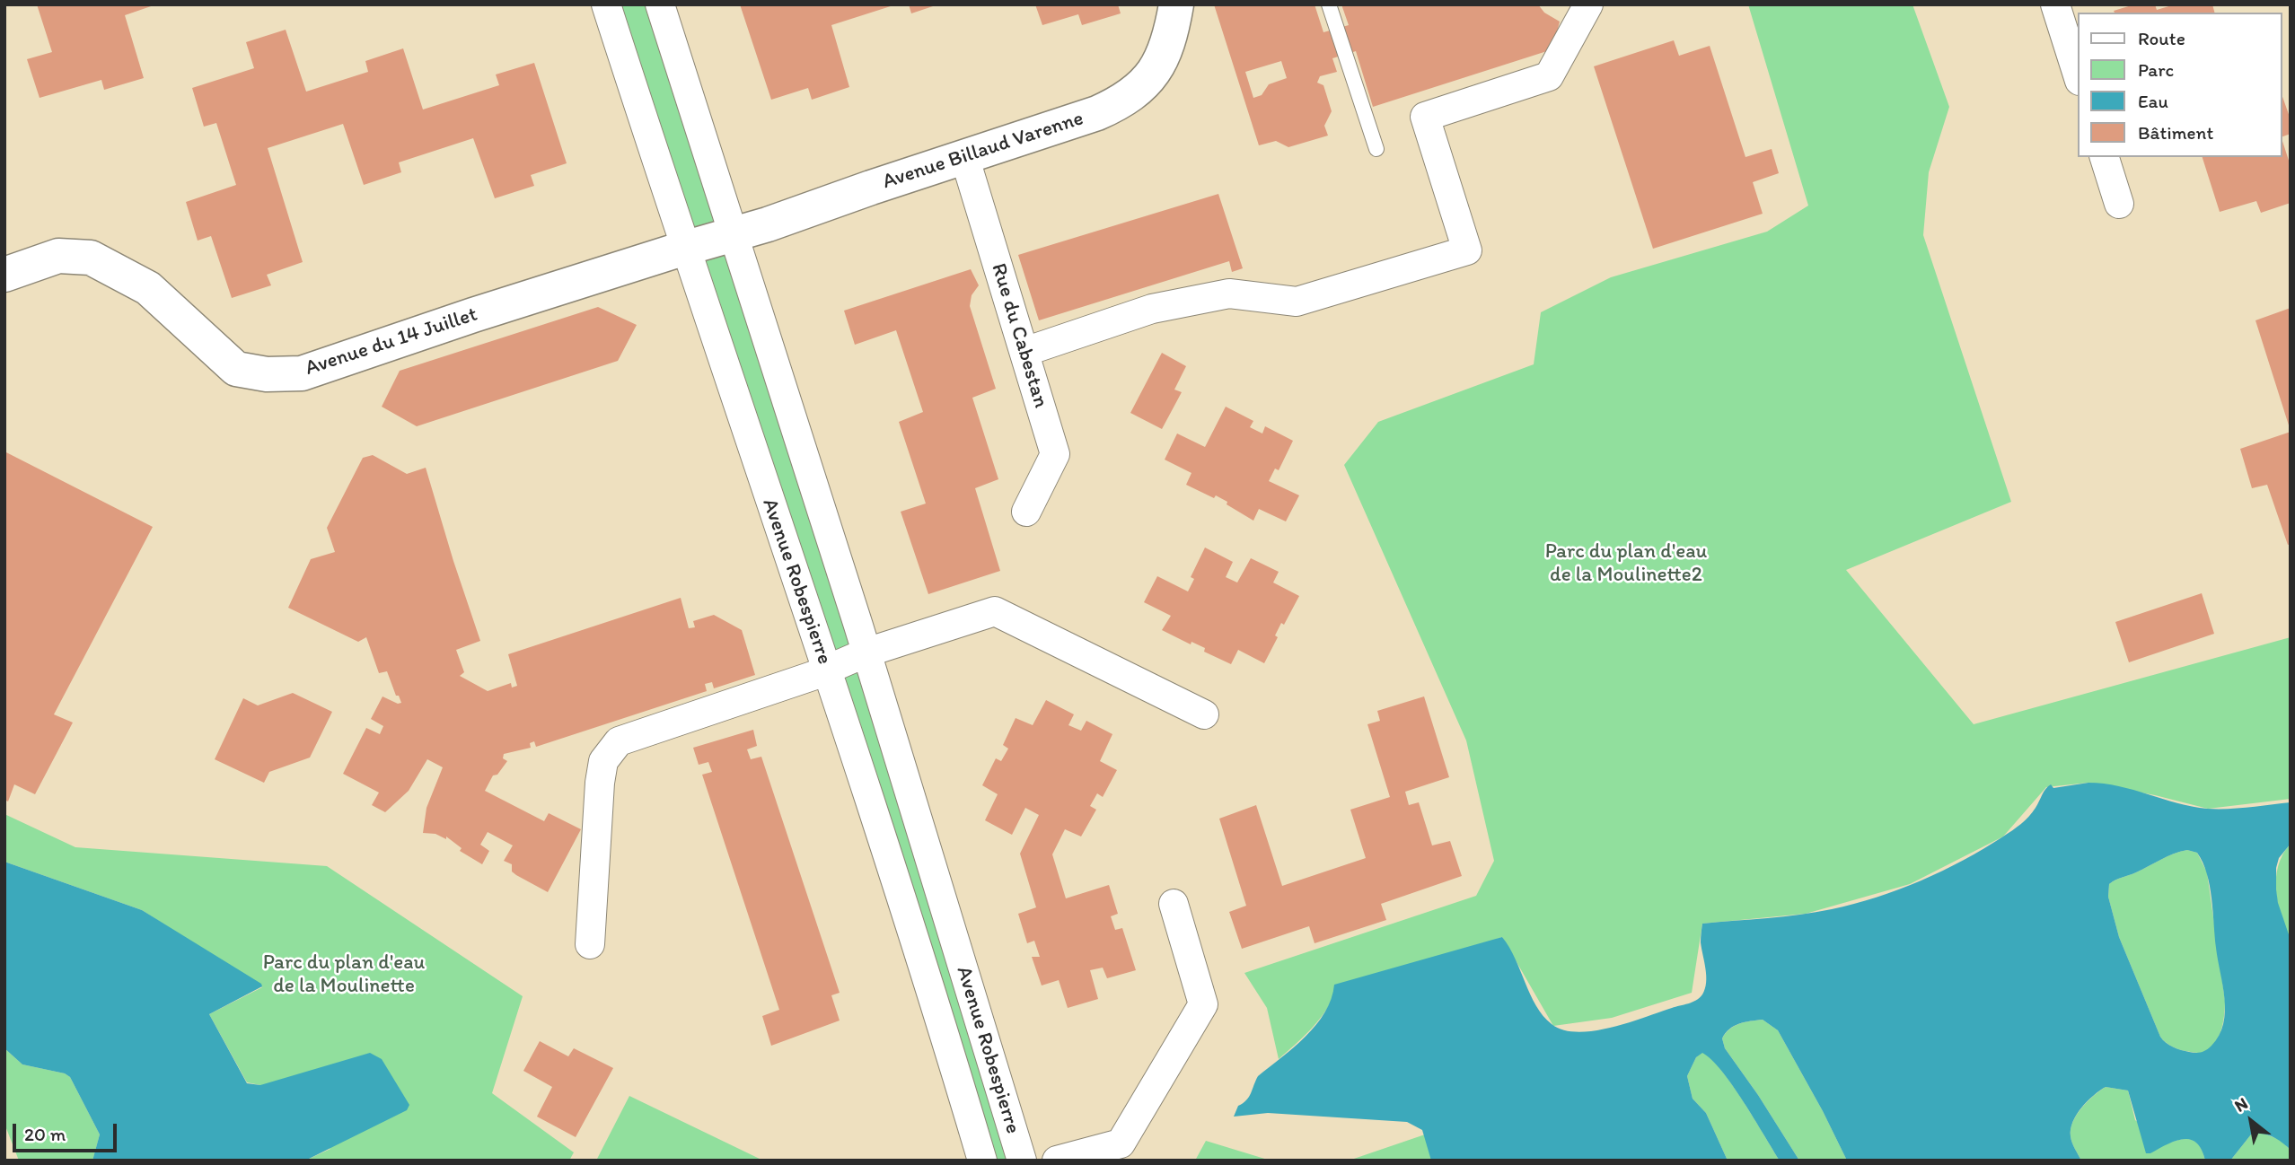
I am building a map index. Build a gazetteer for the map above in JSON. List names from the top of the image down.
{
  "streets": {
    "street": [
      "Avenue Billaud Varenne",
      "Rue du Cabestan",
      "Avenue du 14 Juillet",
      "Avenue Robespierre"
    ]
  },
  "crossings": [
    ["Avenue Billaud Varenne", "Rue du Cabestan"],
    ["Avenue Billaud Varenne", "Avenue du 14 Juillet"],
    ["Avenue Billaud Varenne", "Avenue Robespierre"],
    ["Avenue du 14 Juillet", "Avenue Robespierre"]
  ],
  "parks": ["Parc du plan d'eau de la Moulinette2", "Parc du plan d'eau de la Moulinette"],
  "legend": [
    "Route",
    "Parc",
    "Eau",
    "Bâtiment"
  ],
  "scale_bar": "20 m",
  "north": "top left"
}
